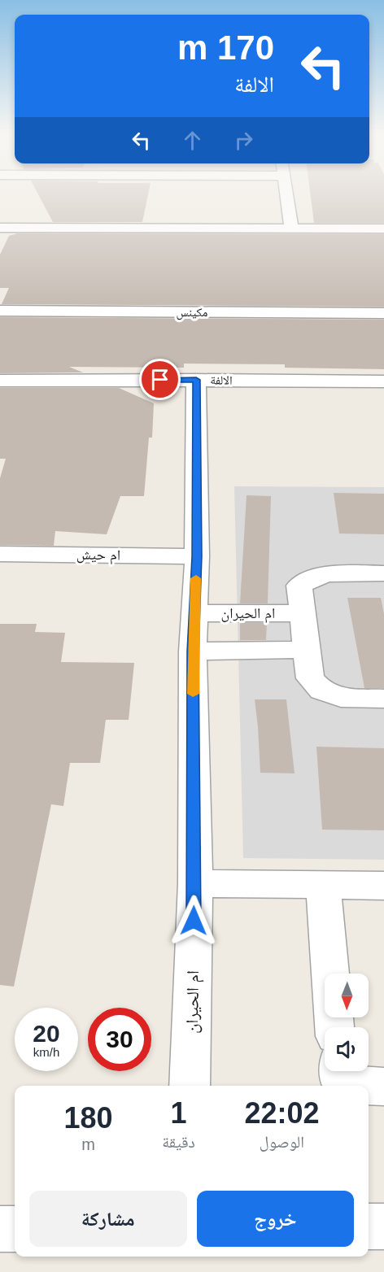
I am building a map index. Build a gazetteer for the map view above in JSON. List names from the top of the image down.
{
  "streets": {
    "street": [
      "مكينس",
      "الالفة",
      "ام حيش",
      "ام الحيران"
    ]
  },
  "crossings": [
    ["الالفة", "ام الحيران"],
    ["ام حيش", "ام الحيران"]
  ],
  "north": "bottom",
  "page": {
    "turn": ["170 m", "الالفة"],
    "speed": "20 km/h",
    "limit": "30",
    "eta": [
      "22:02",
      "الوصول",
      "1",
      "دقيقة",
      "180",
      "m"
    ],
    "buttons": ["خروج", "مشاركة"]
  }
}
